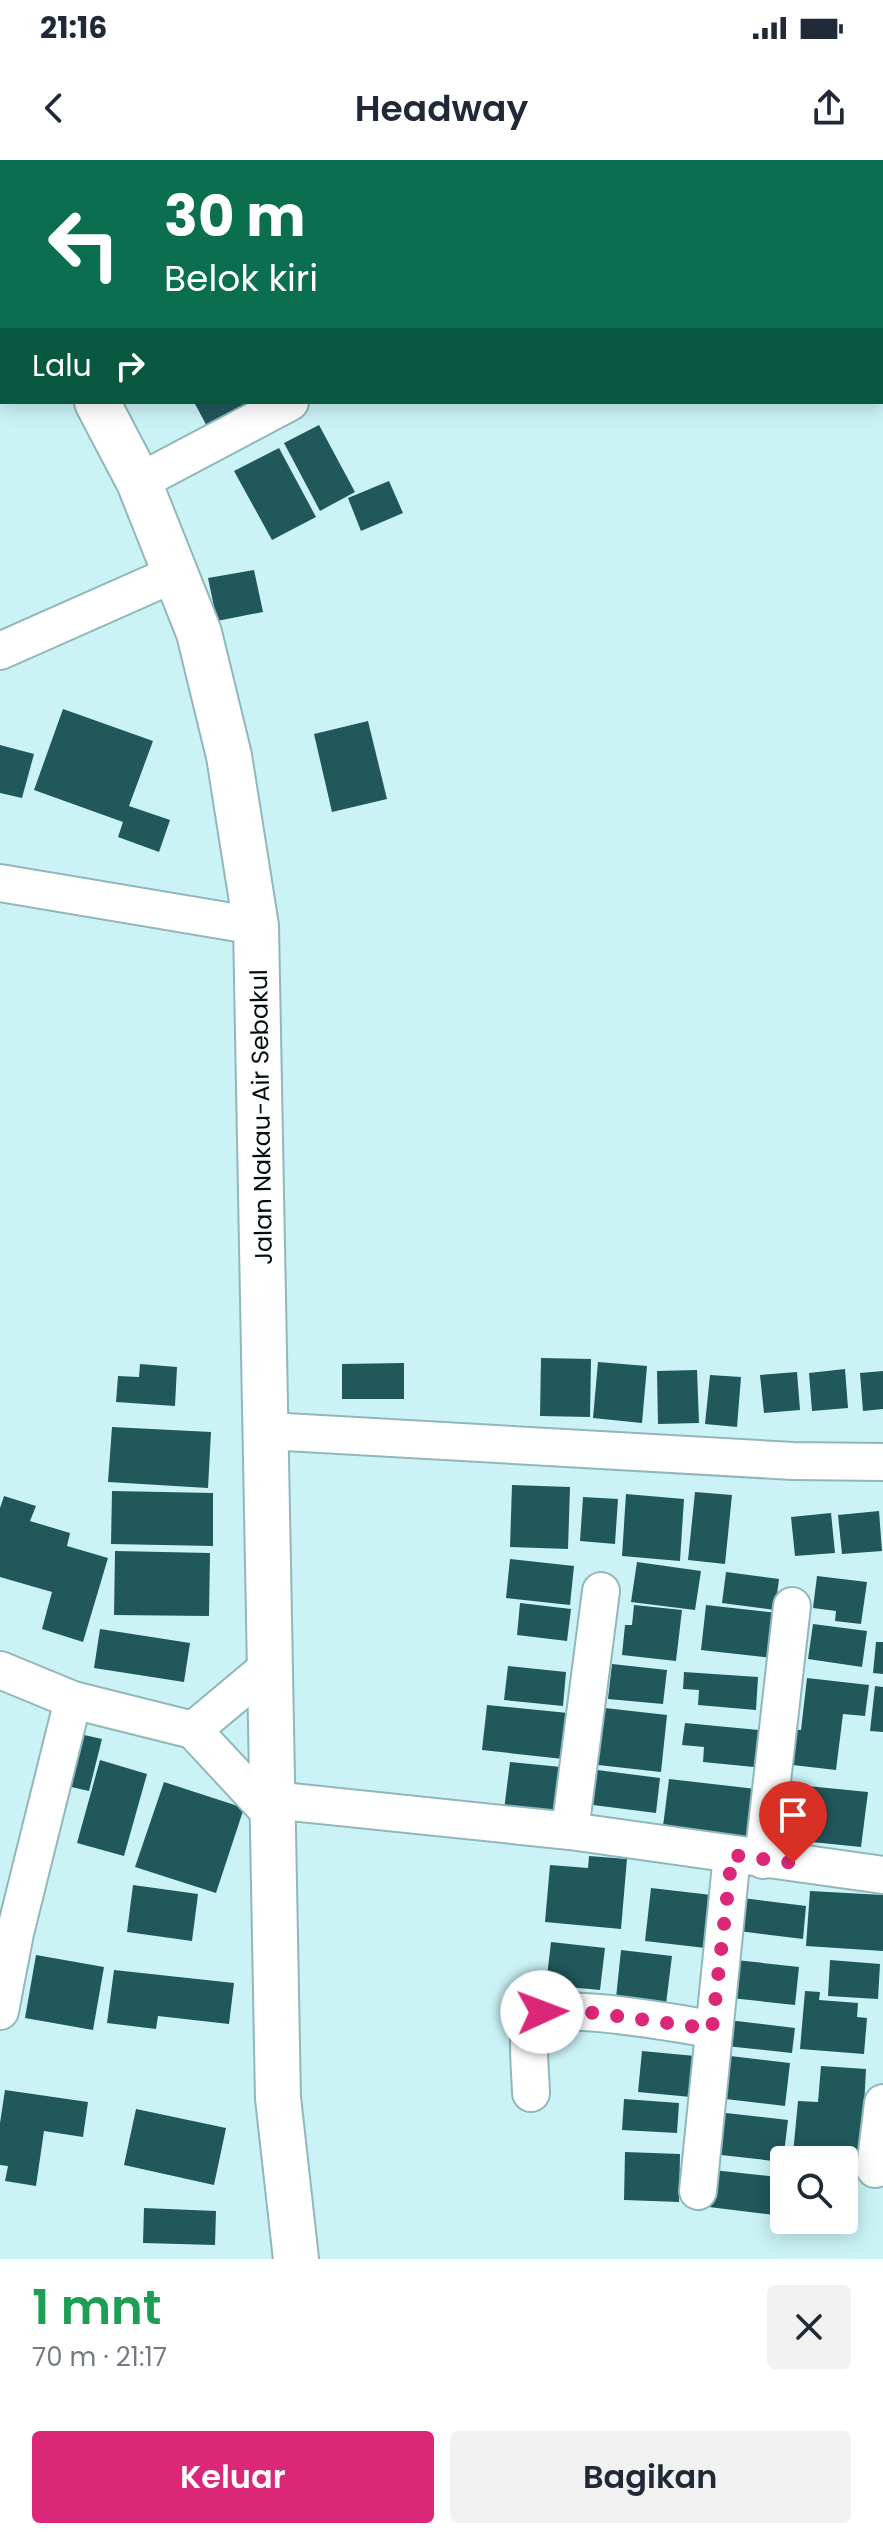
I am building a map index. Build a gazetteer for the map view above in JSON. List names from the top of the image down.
{
  "streets": {
    "highway": ["Jalan Nakau-Air Sebakul"]
  },
  "page": {
    "status": "21:16",
    "header": "Headway",
    "turn": ["30 m", "Belok kiri"],
    "then": "Lalu",
    "heading": ["1 mnt", "70 m · 21:17"],
    "buttons": ["Keluar", "Bagikan"]
  }
}
